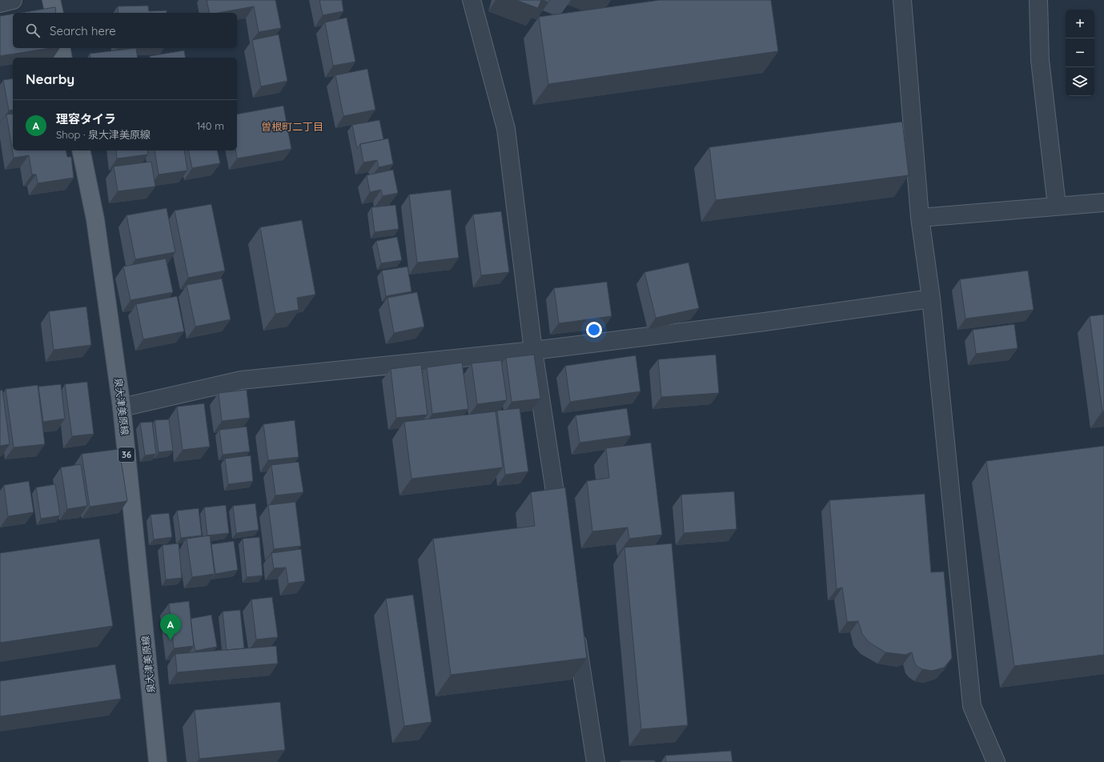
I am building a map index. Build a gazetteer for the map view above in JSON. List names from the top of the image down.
{
  "streets": {
    "main road": ["泉大津美原線", "36"]
  },
  "districts": ["曽根町二丁目"],
  "page": {
    "map_buttons": ["+", "−"],
    "search": "Search here",
    "heading": "Nearby",
    "list": [
      {
        "mark": "A",
        "name": "理容タイラ",
        "note": "Shop · 泉大津美原線",
        "value": "140 m"
      }
    ],
    "pins": "A"
  }
}
